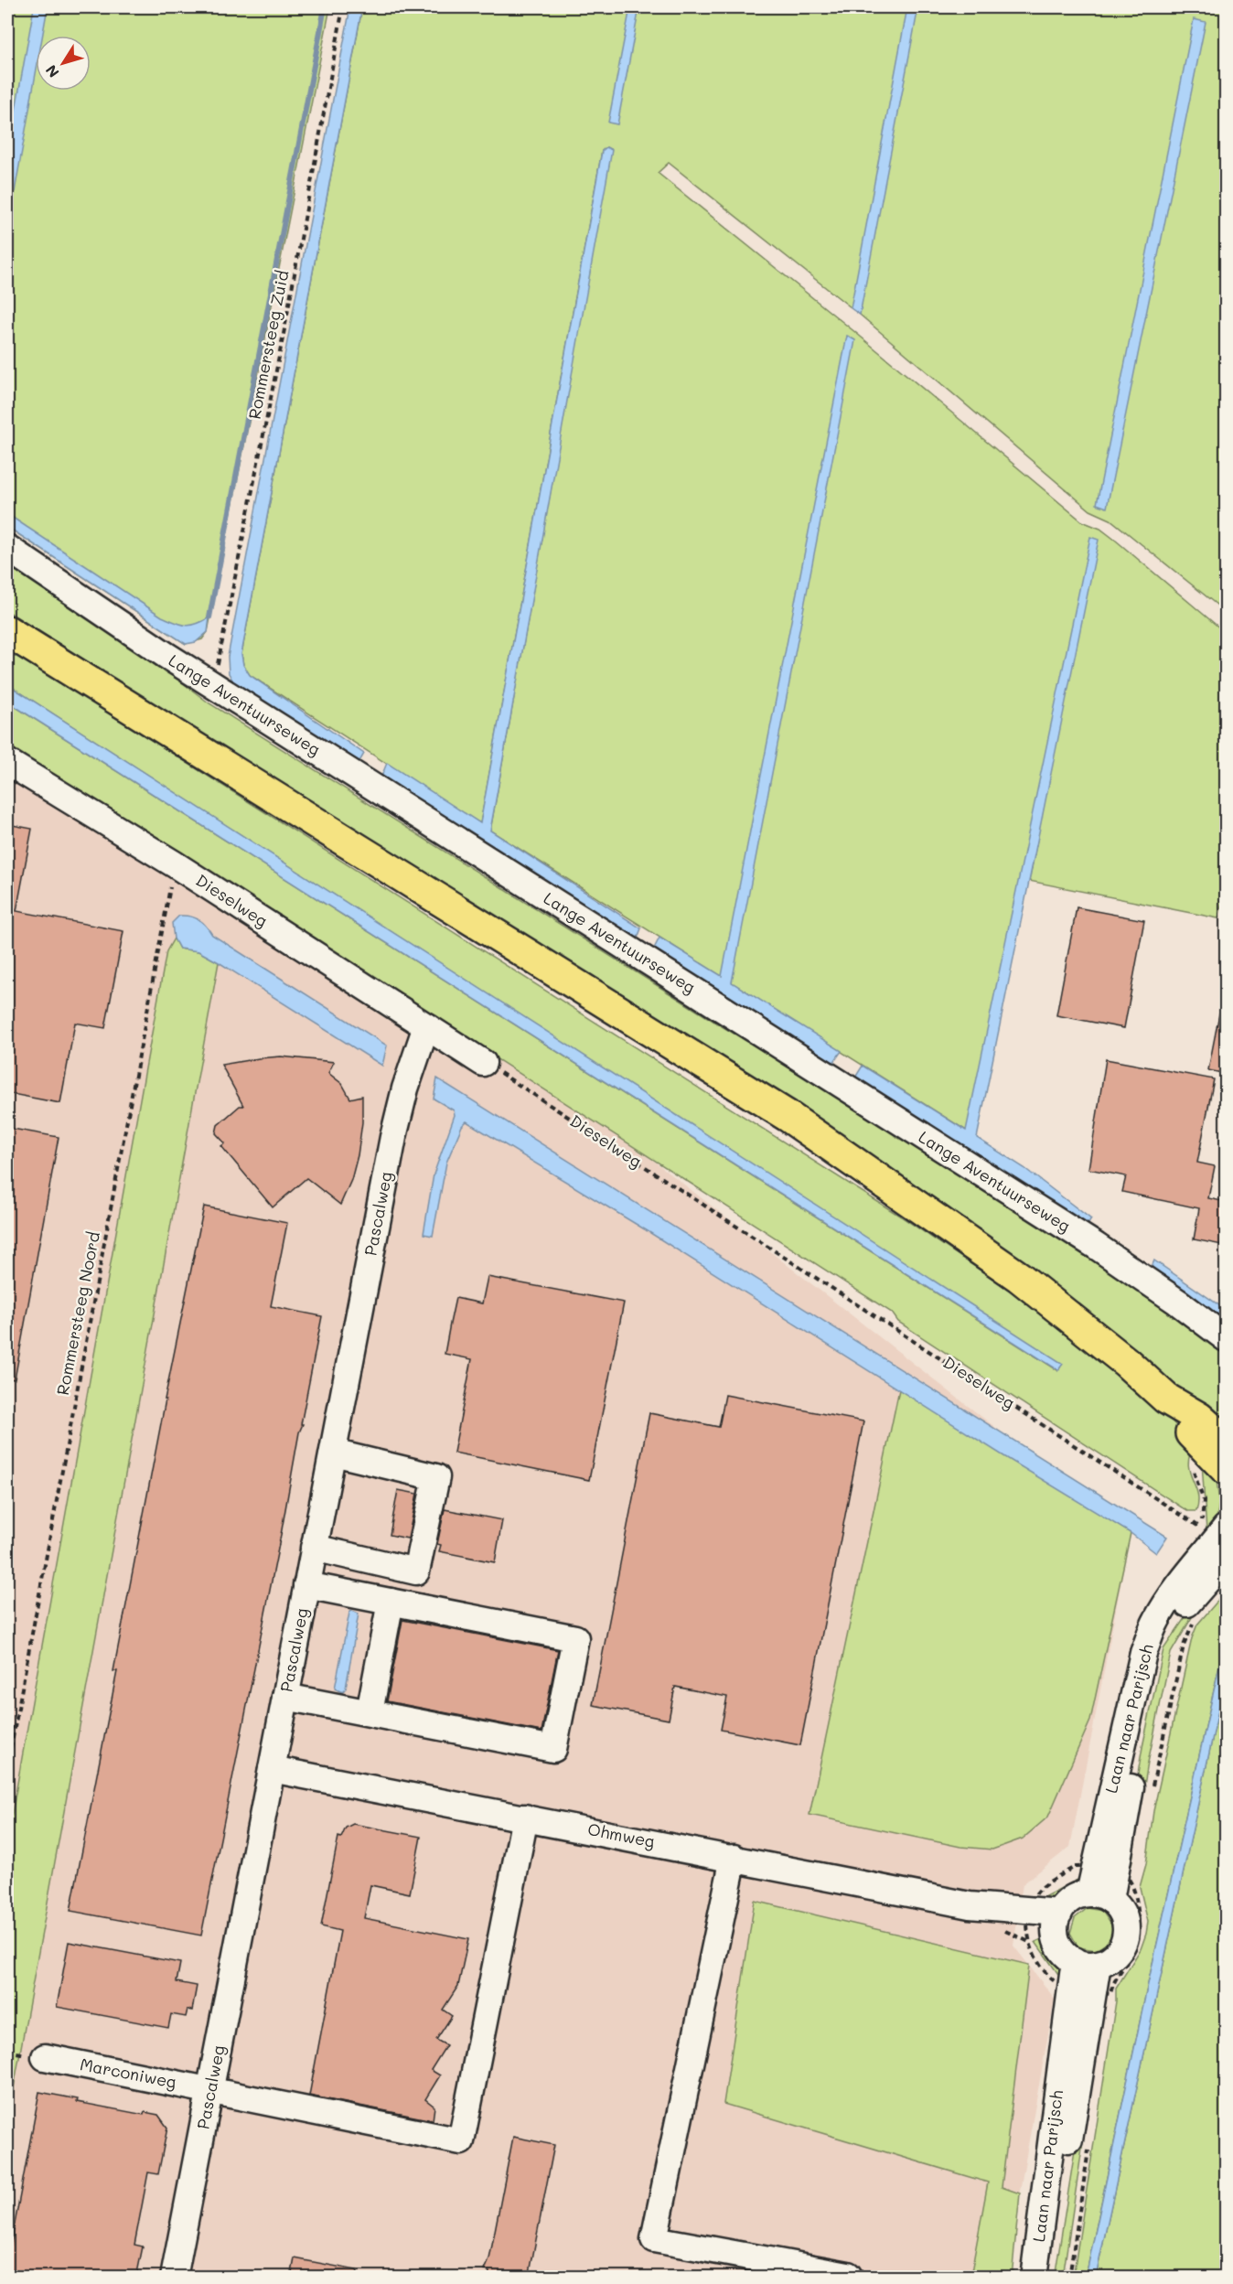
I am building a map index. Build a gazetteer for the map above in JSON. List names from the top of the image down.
{
  "streets": {
    "street": [
      "Lange Aventuurseweg",
      "Dieselweg",
      "Pascalweg",
      "Laan naar Parijsch",
      "Ohmweg",
      "Marconiweg"
    ],
    "path": ["Rommersteeg Zuid", "Rommersteeg Noord"]
  },
  "crossings": [
    ["Rommersteeg Zuid", "Lange Aventuurseweg"],
    ["Dieselweg", "Pascalweg"],
    ["Dieselweg", "Rommersteeg Noord"],
    ["Pascalweg", "Ohmweg"],
    ["Pascalweg", "Marconiweg"],
    ["Laan naar Parijsch", "Ohmweg"],
    ["Ohmweg", "Marconiweg"]
  ],
  "north": "bottom left"
}
